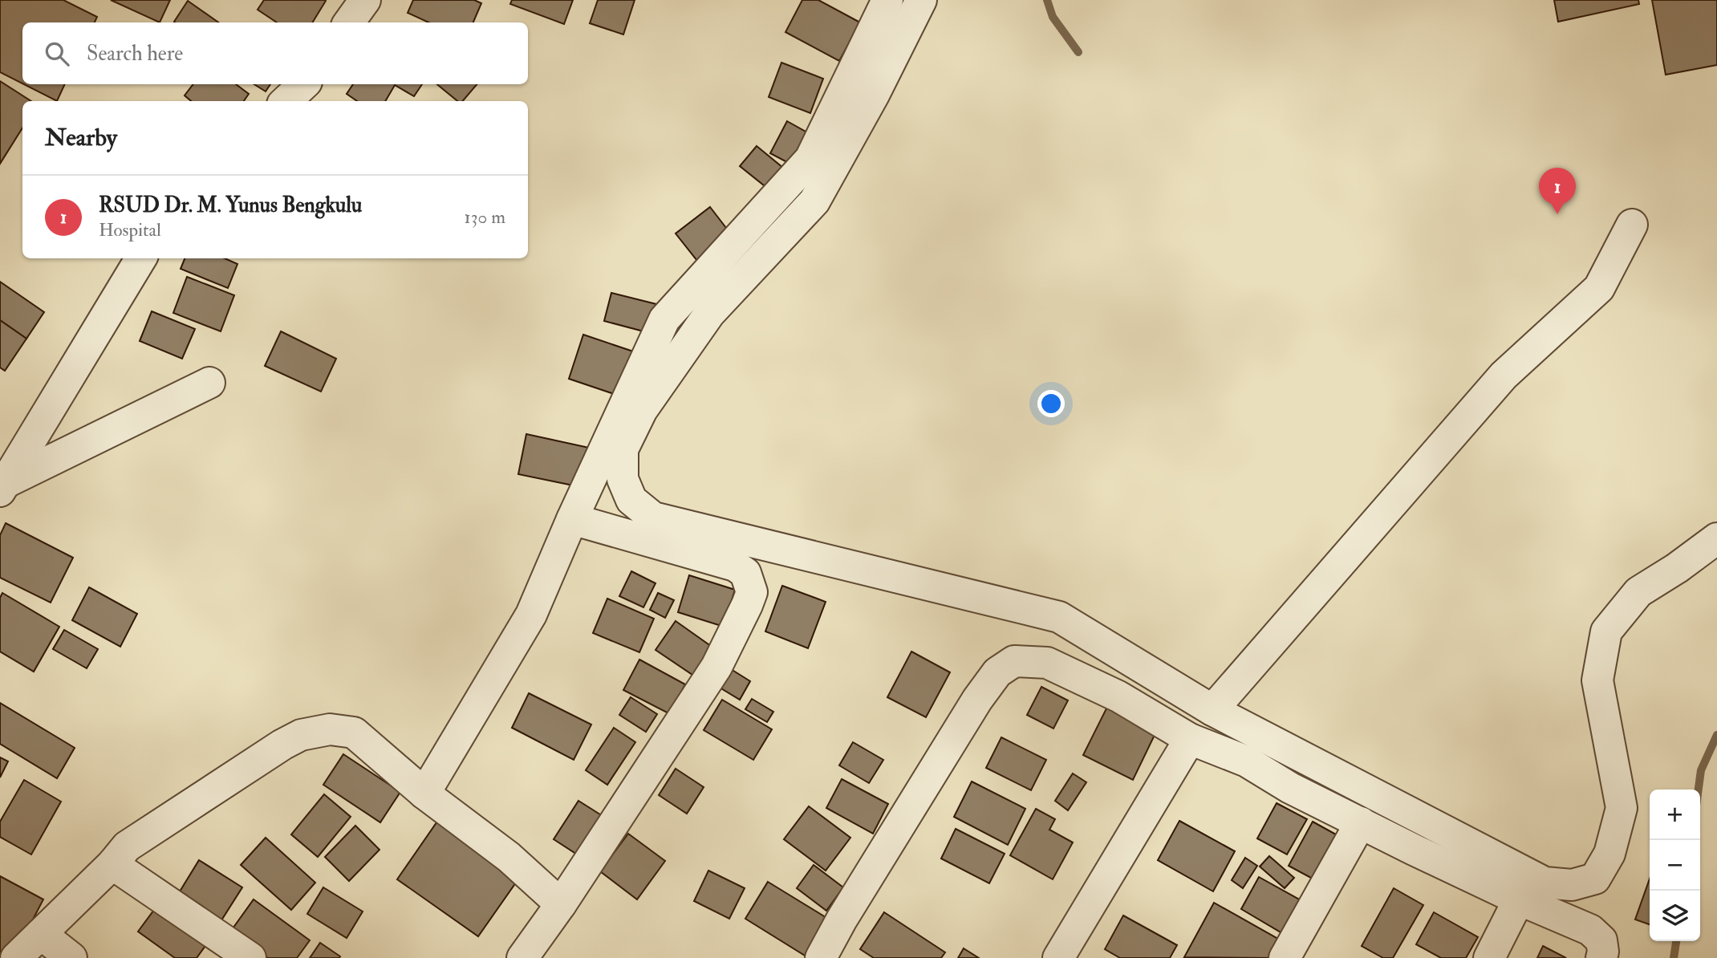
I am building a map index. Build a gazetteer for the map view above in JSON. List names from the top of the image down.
{
  "page": {
    "search": "Search here",
    "heading": "Nearby",
    "pins": "1",
    "list": [
      {
        "mark": "1",
        "name": "RSUD Dr. M. Yunus Bengkulu",
        "note": "Hospital",
        "value": "130 m"
      }
    ],
    "map_buttons": ["+", "−"]
  }
}
